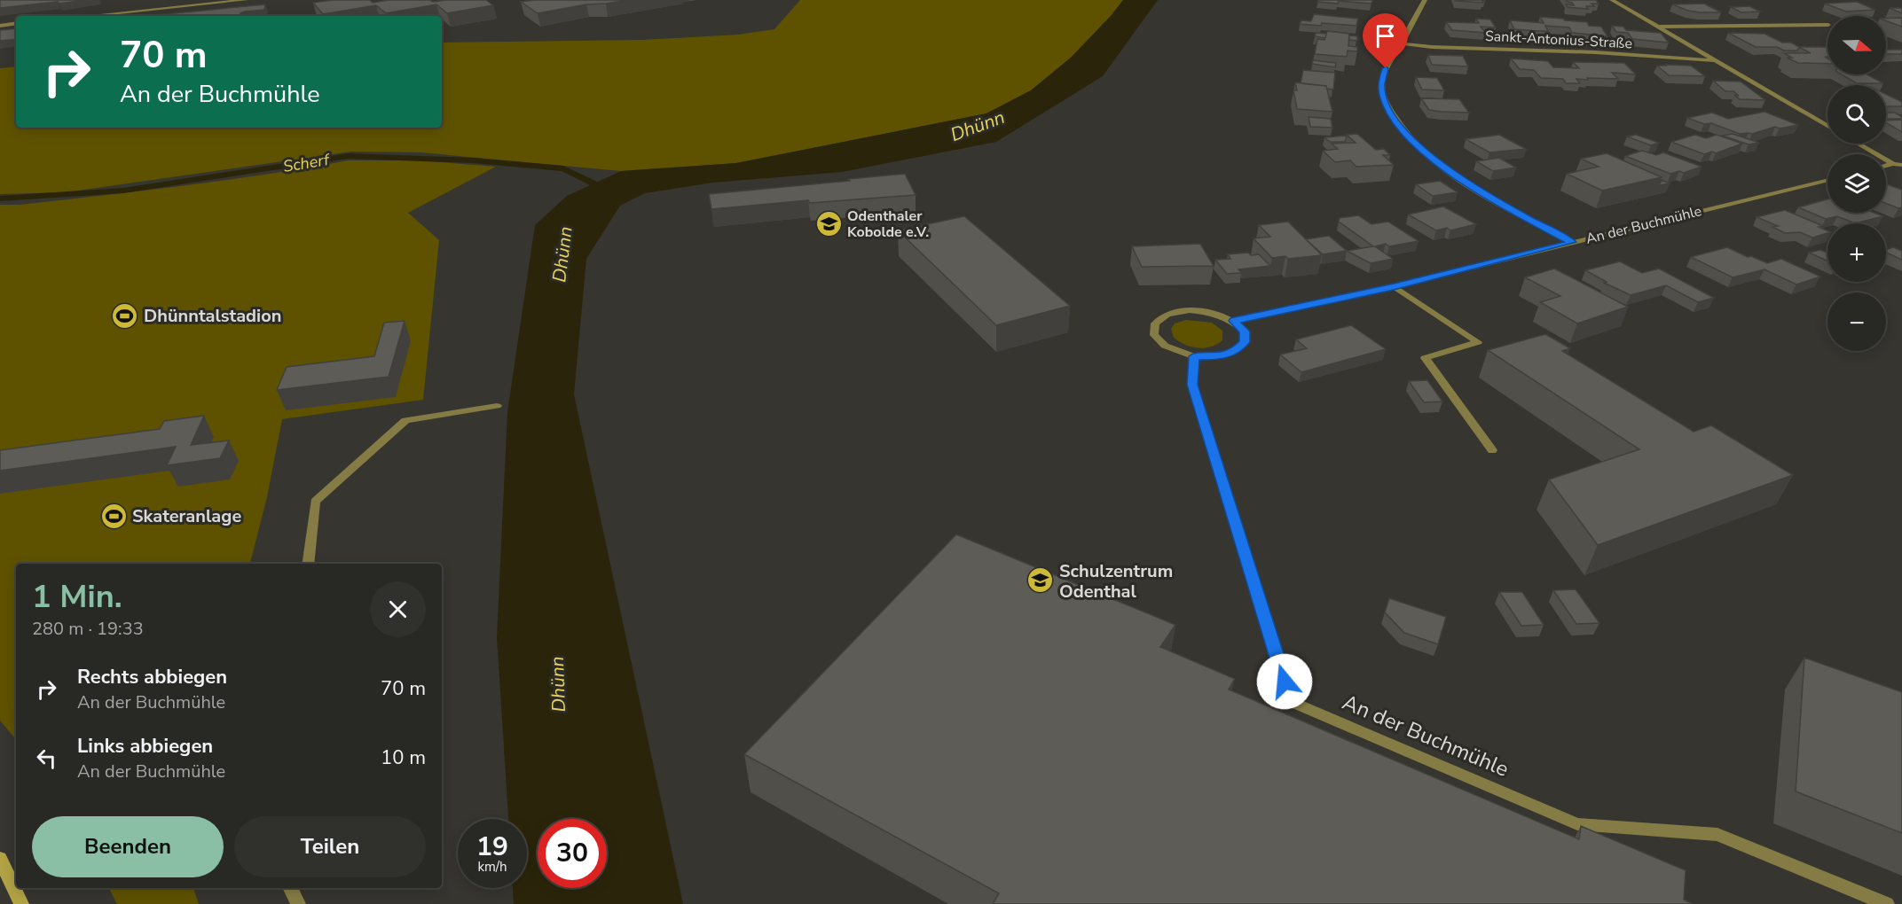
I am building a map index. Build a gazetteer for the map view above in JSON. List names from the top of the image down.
{
  "streets": {
    "street": ["Sankt-Antonius-Straße", "An der Buchmühle"]
  },
  "water": ["Dhünn", "Scherf"],
  "places": {
    "school or university": ["Odenthaler Kobolde e.V.", "Schulzentrum Odenthal"],
    "sports": ["Dhünntalstadion", "Skateranlage"]
  },
  "north": "right",
  "page": {
    "map_buttons": ["+", "−"],
    "turn": ["70 m", "An der Buchmühle"],
    "heading": ["1 Min.", "280 m · 19:33"],
    "list": [
      {
        "name": "Rechts abbiegen",
        "note": "An der Buchmühle",
        "value": "70 m"
      },
      {
        "name": "Links abbiegen",
        "note": "An der Buchmühle",
        "value": "10 m"
      }
    ],
    "buttons": ["Beenden", "Teilen"],
    "speed": "19 km/h",
    "limit": "30"
  }
}
